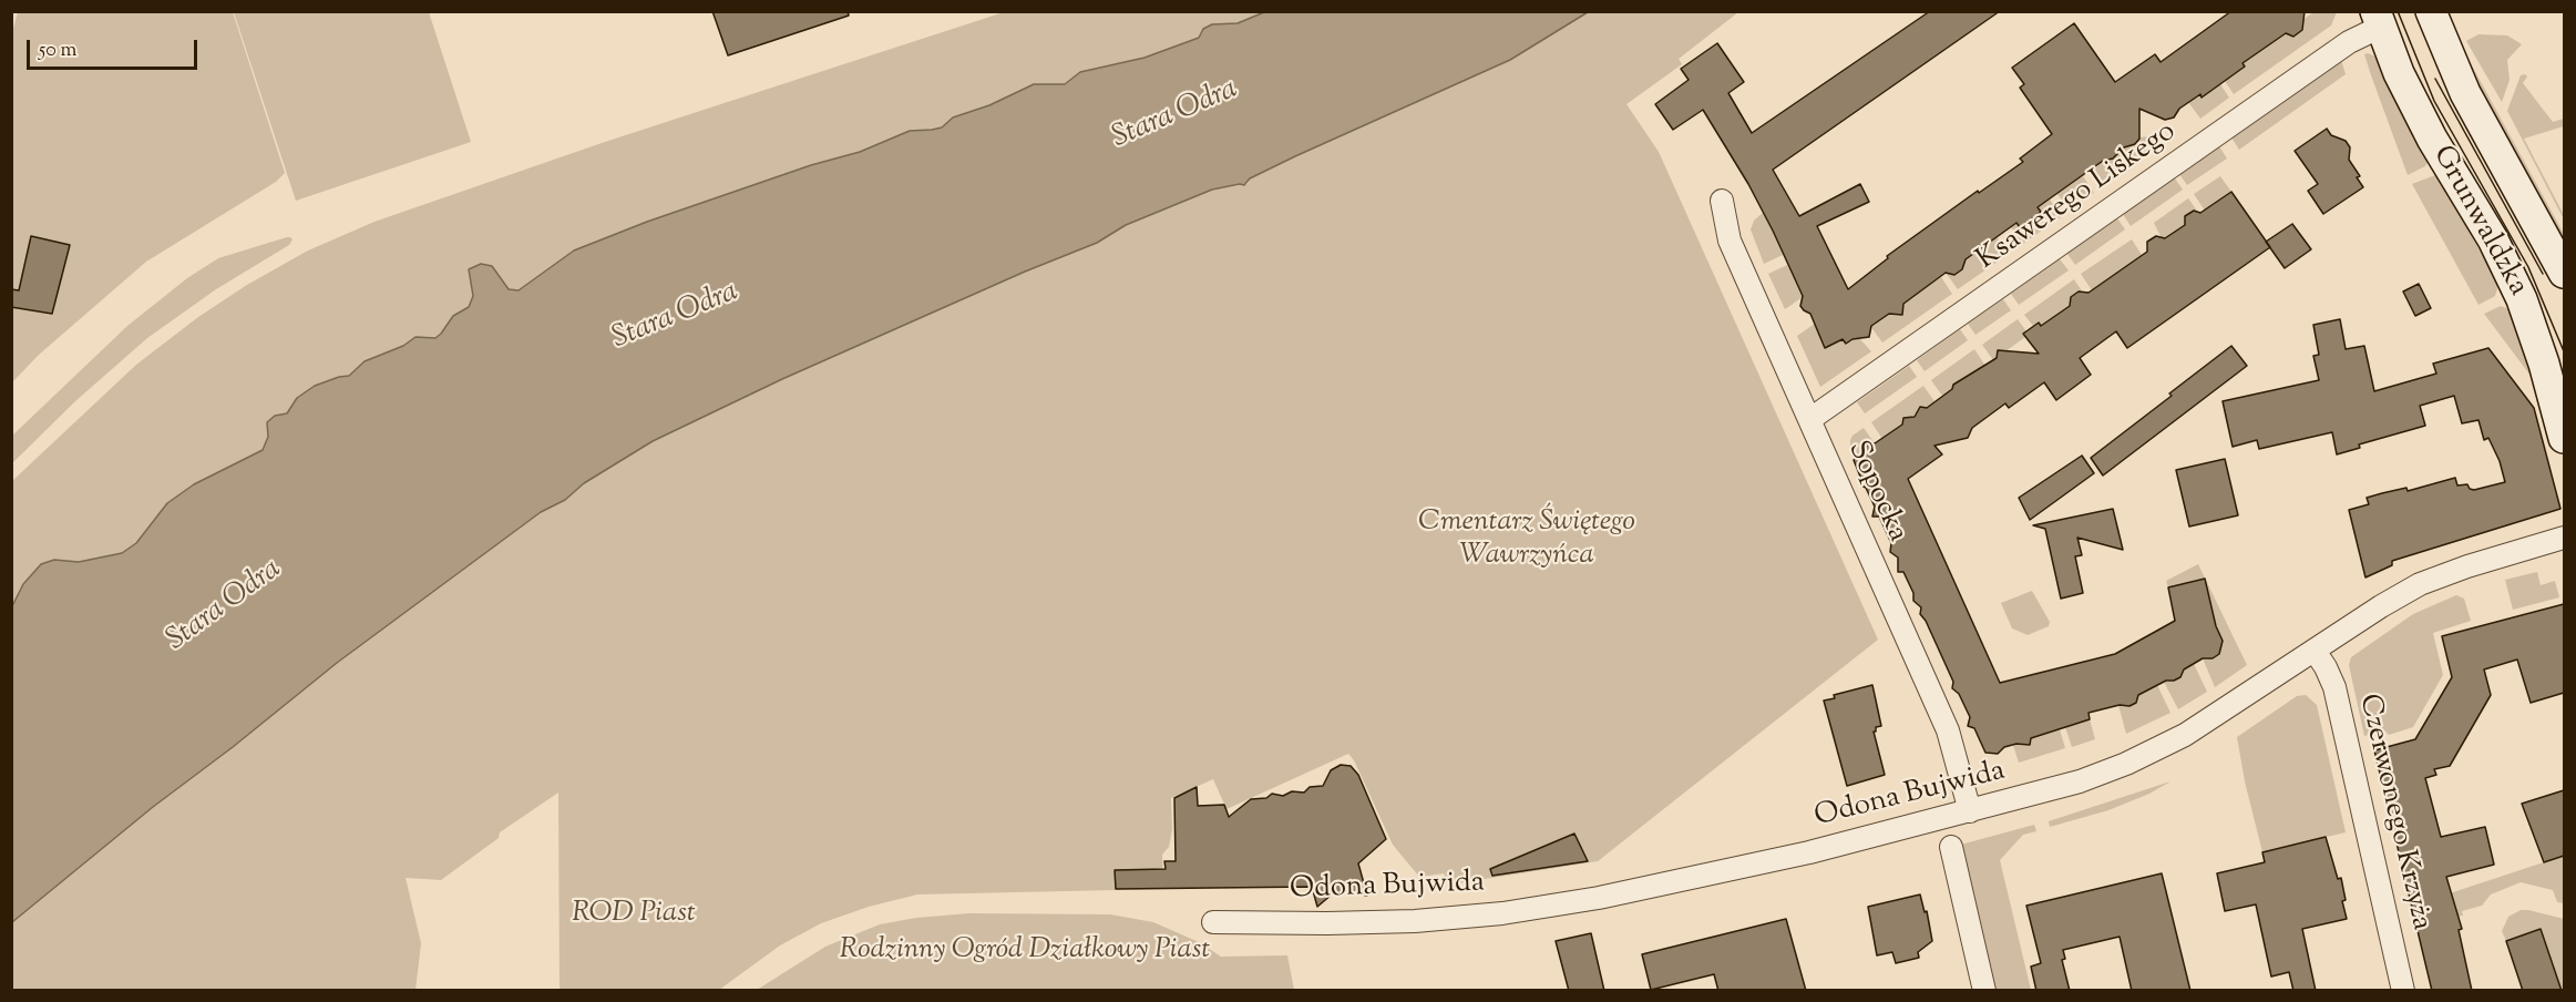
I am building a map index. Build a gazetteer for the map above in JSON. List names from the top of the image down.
{
  "streets": {
    "street": [
      "Ksawerego Liskego",
      "Grunwaldzka",
      "Sopocka",
      "Odona Bujwida",
      "Czerwonego Krzyża"
    ]
  },
  "crossings": [
    ["Ksawerego Liskego", "Grunwaldzka"],
    ["Ksawerego Liskego", "Sopocka"],
    ["Sopocka", "Odona Bujwida"],
    ["Odona Bujwida", "Czerwonego Krzyża"]
  ],
  "water": ["Stara Odra"],
  "parks": ["Cmentarz Świętego Wawrzyńca", "ROD Piast", "Rodzinny Ogród Działkowy Piast"],
  "scale_bar": "50 m"
}
